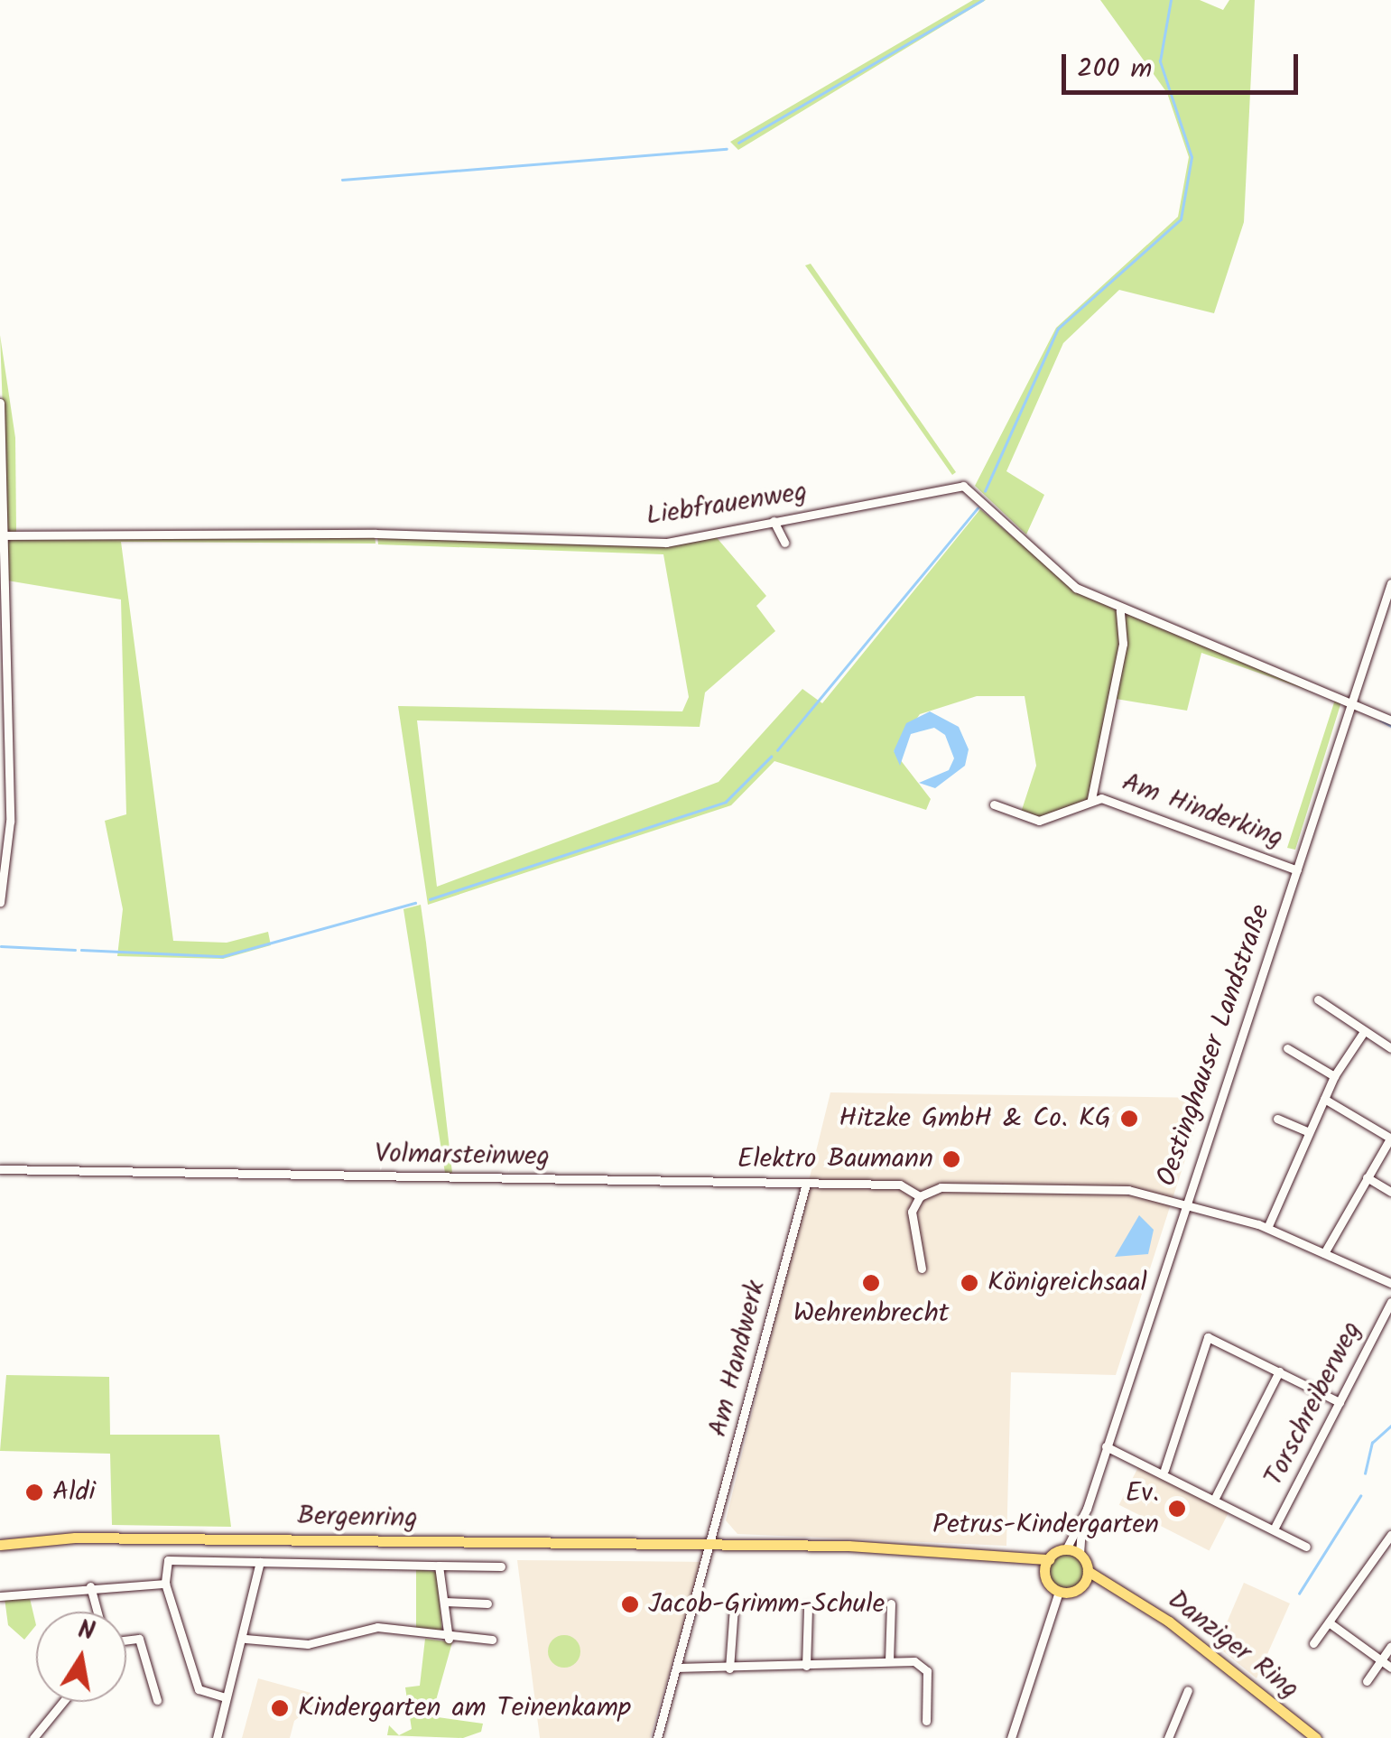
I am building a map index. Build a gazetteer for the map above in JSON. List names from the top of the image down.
{
  "streets": {
    "main road": ["Bergenring", "Danziger Ring"],
    "street": [
      "Liebfrauenweg",
      "Am Hinderking",
      "Oestinghauser Landstraße",
      "Volmarsteinweg",
      "Am Handwerk",
      "Torschreiberweg"
    ]
  },
  "crossings": [
    ["Liebfrauenweg", "Am Hinderking"],
    ["Liebfrauenweg", "Oestinghauser Landstraße"],
    ["Am Hinderking", "Oestinghauser Landstraße"],
    ["Oestinghauser Landstraße", "Volmarsteinweg"],
    ["Oestinghauser Landstraße", "Torschreiberweg"],
    ["Oestinghauser Landstraße", "Danziger Ring"],
    ["Volmarsteinweg", "Am Handwerk"],
    ["Am Handwerk", "Bergenring"]
  ],
  "places": [
    "Hitzke GmbH & Co. KG",
    "Elektro Baumann",
    "Wehrenbrecht",
    "Königreichsaal",
    "Aldi",
    "Ev. Petrus-Kindergarten",
    "Jacob-Grimm-Schule",
    "Kindergarten am Teinenkamp"
  ],
  "scale_bar": "200 m",
  "north": "top"
}
